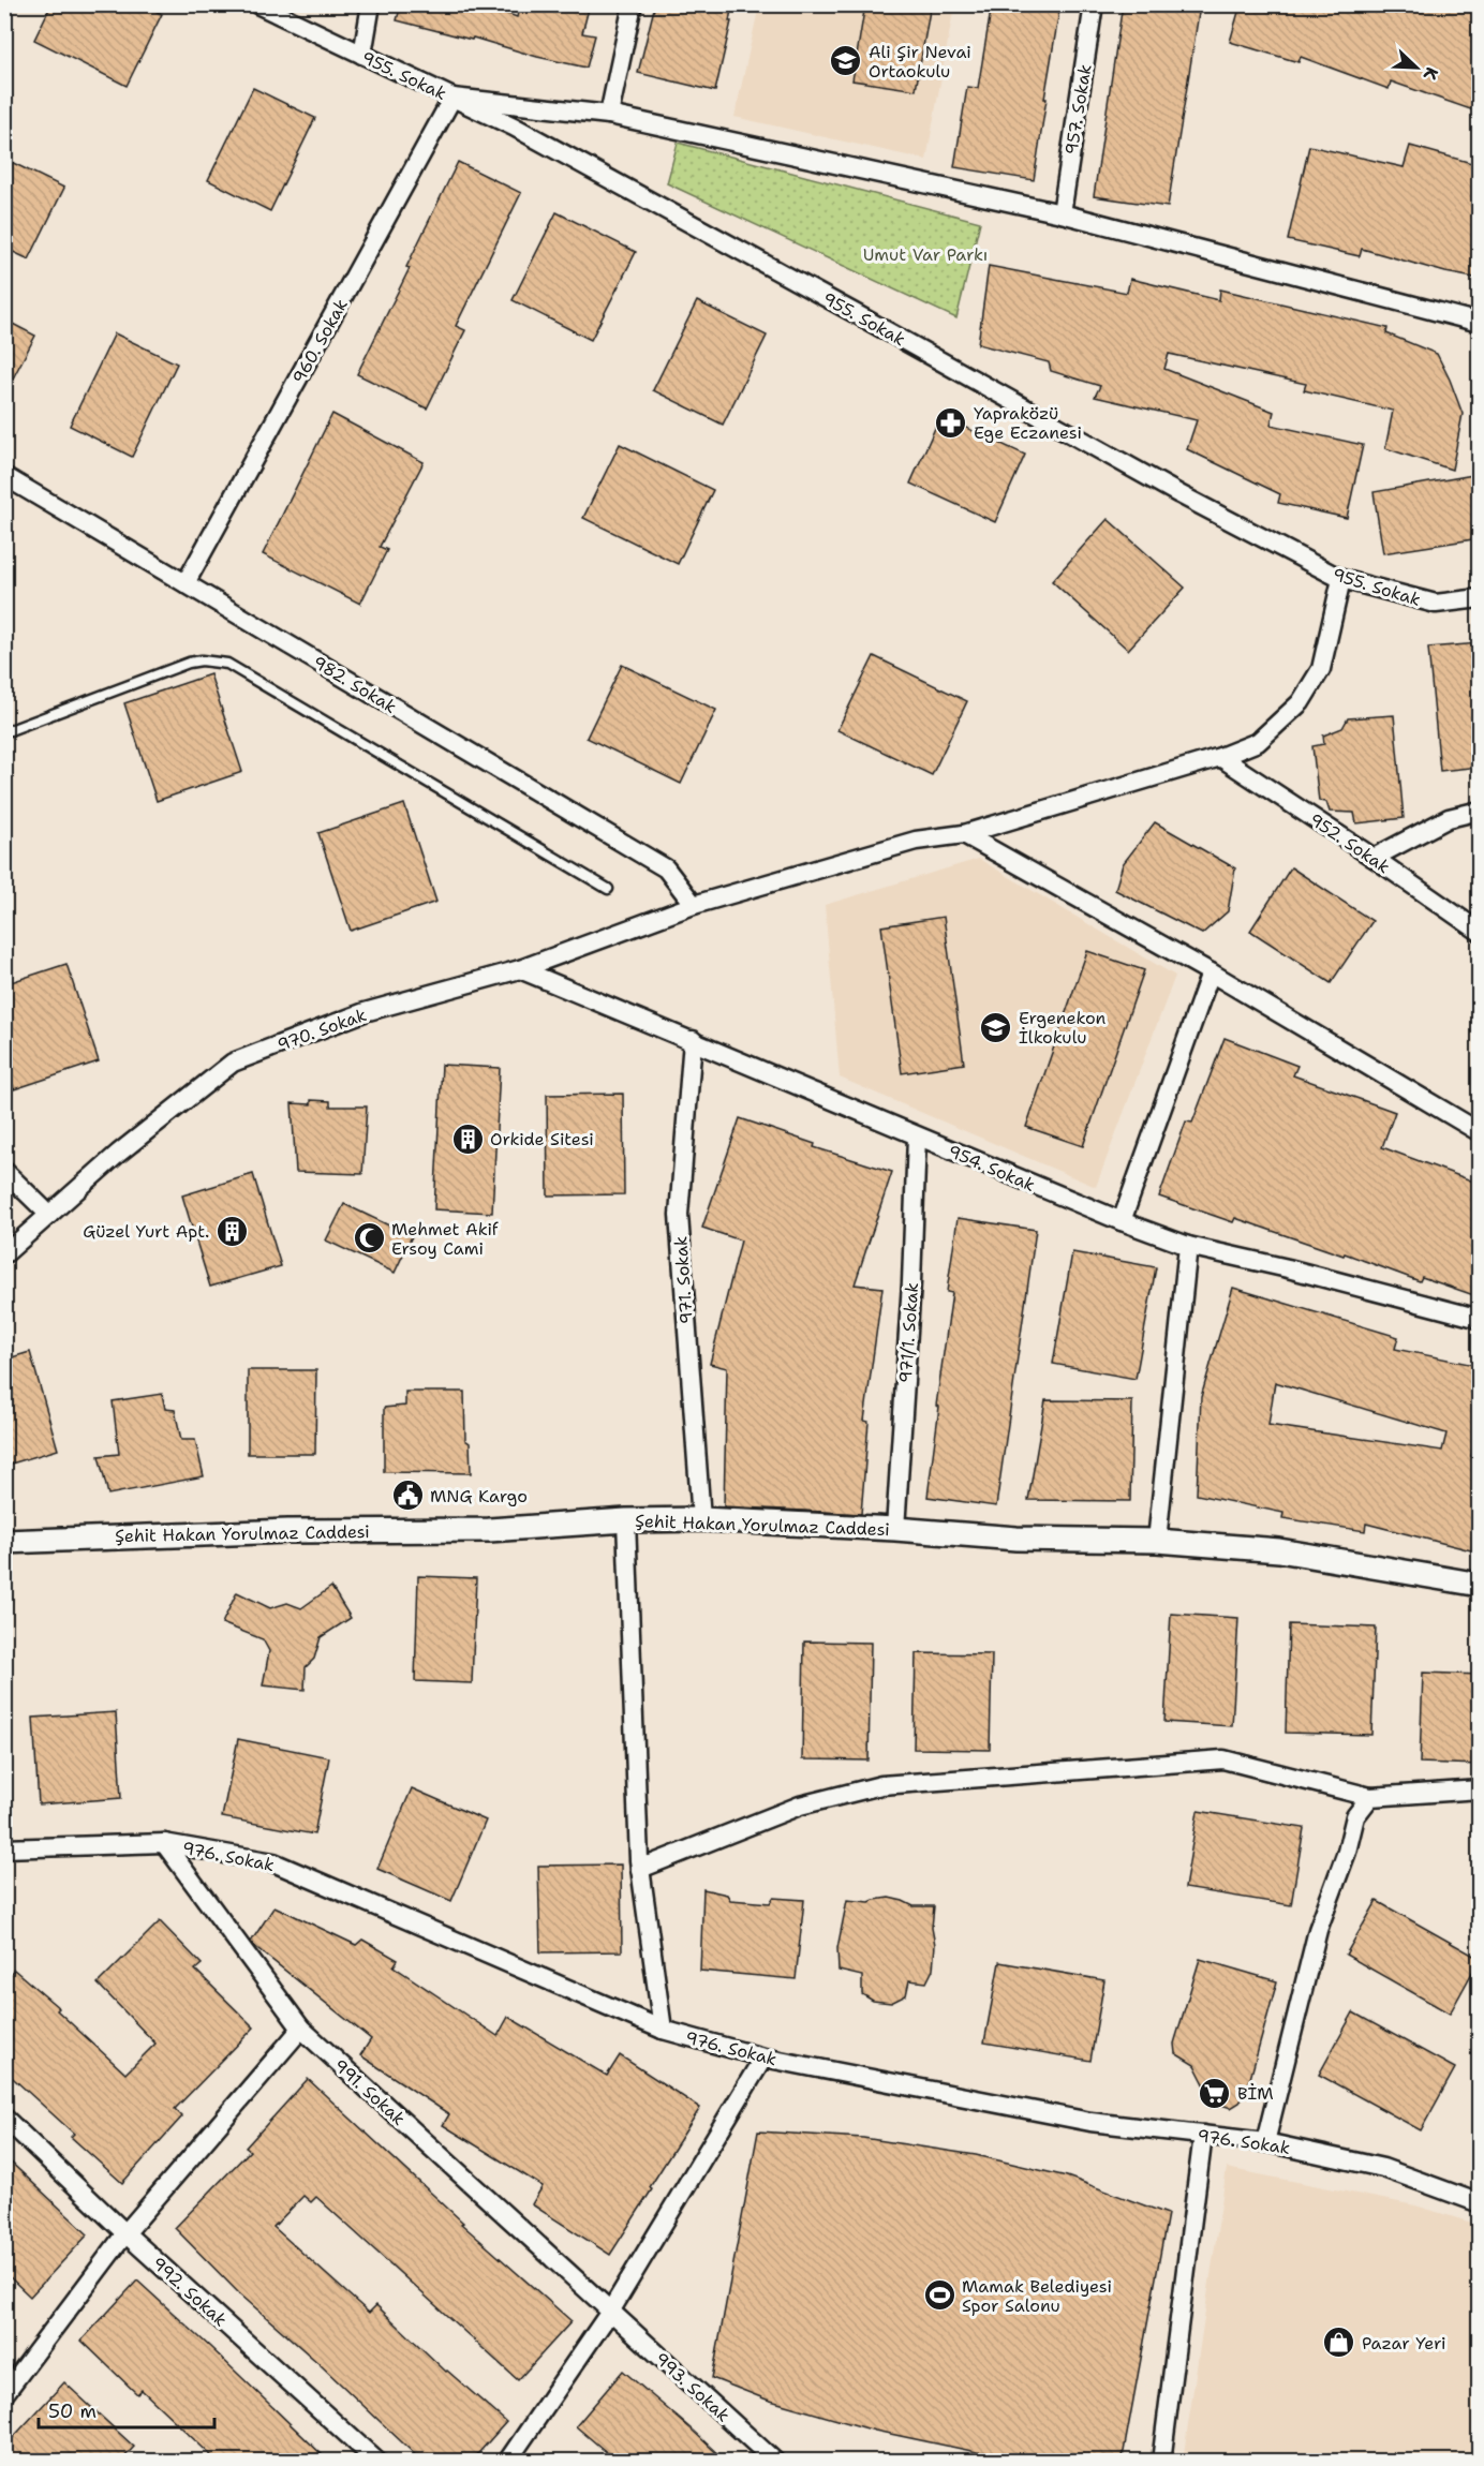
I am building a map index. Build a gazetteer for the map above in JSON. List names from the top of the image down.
{
  "streets": {
    "street": [
      "955. Sokak",
      "957. Sokak",
      "960. Sokak",
      "982. Sokak",
      "952. Sokak",
      "970. Sokak",
      "954. Sokak",
      "971. Sokak",
      "971/1. Sokak",
      "Şehit Hakan Yorulmaz Caddesi",
      "976. Sokak",
      "991. Sokak",
      "992. Sokak",
      "993. Sokak"
    ]
  },
  "crossings": [
    ["955. Sokak", "960. Sokak"],
    ["955. Sokak", "970. Sokak"],
    ["960. Sokak", "982. Sokak"],
    ["982. Sokak", "970. Sokak"],
    ["952. Sokak", "970. Sokak"],
    ["970. Sokak", "954. Sokak"],
    ["954. Sokak", "971. Sokak"],
    ["954. Sokak", "971/1. Sokak"],
    ["971. Sokak", "Şehit Hakan Yorulmaz Caddesi"],
    ["971/1. Sokak", "Şehit Hakan Yorulmaz Caddesi"],
    ["976. Sokak", "991. Sokak"],
    ["991. Sokak", "993. Sokak"]
  ],
  "parks": ["Umut Var Parkı"],
  "places": {
    "school or university": ["Ali Şir Nevai Ortaokulu", "Ergenekon İlkokulu"],
    "pharmacy": ["Yapraközü Ege Eczanesi"],
    "building": ["Orkide Sitesi", "Güzel Yurt Apt."],
    "mosque": ["Mehmet Akif Ersoy Cami"],
    "public building": ["MNG Kargo"],
    "supermarket": ["BİM"],
    "sports": ["Mamak Belediyesi Spor Salonu"],
    "shop": ["Pazar Yeri"]
  },
  "scale_bar": "50 m",
  "north": "bottom right"
}
